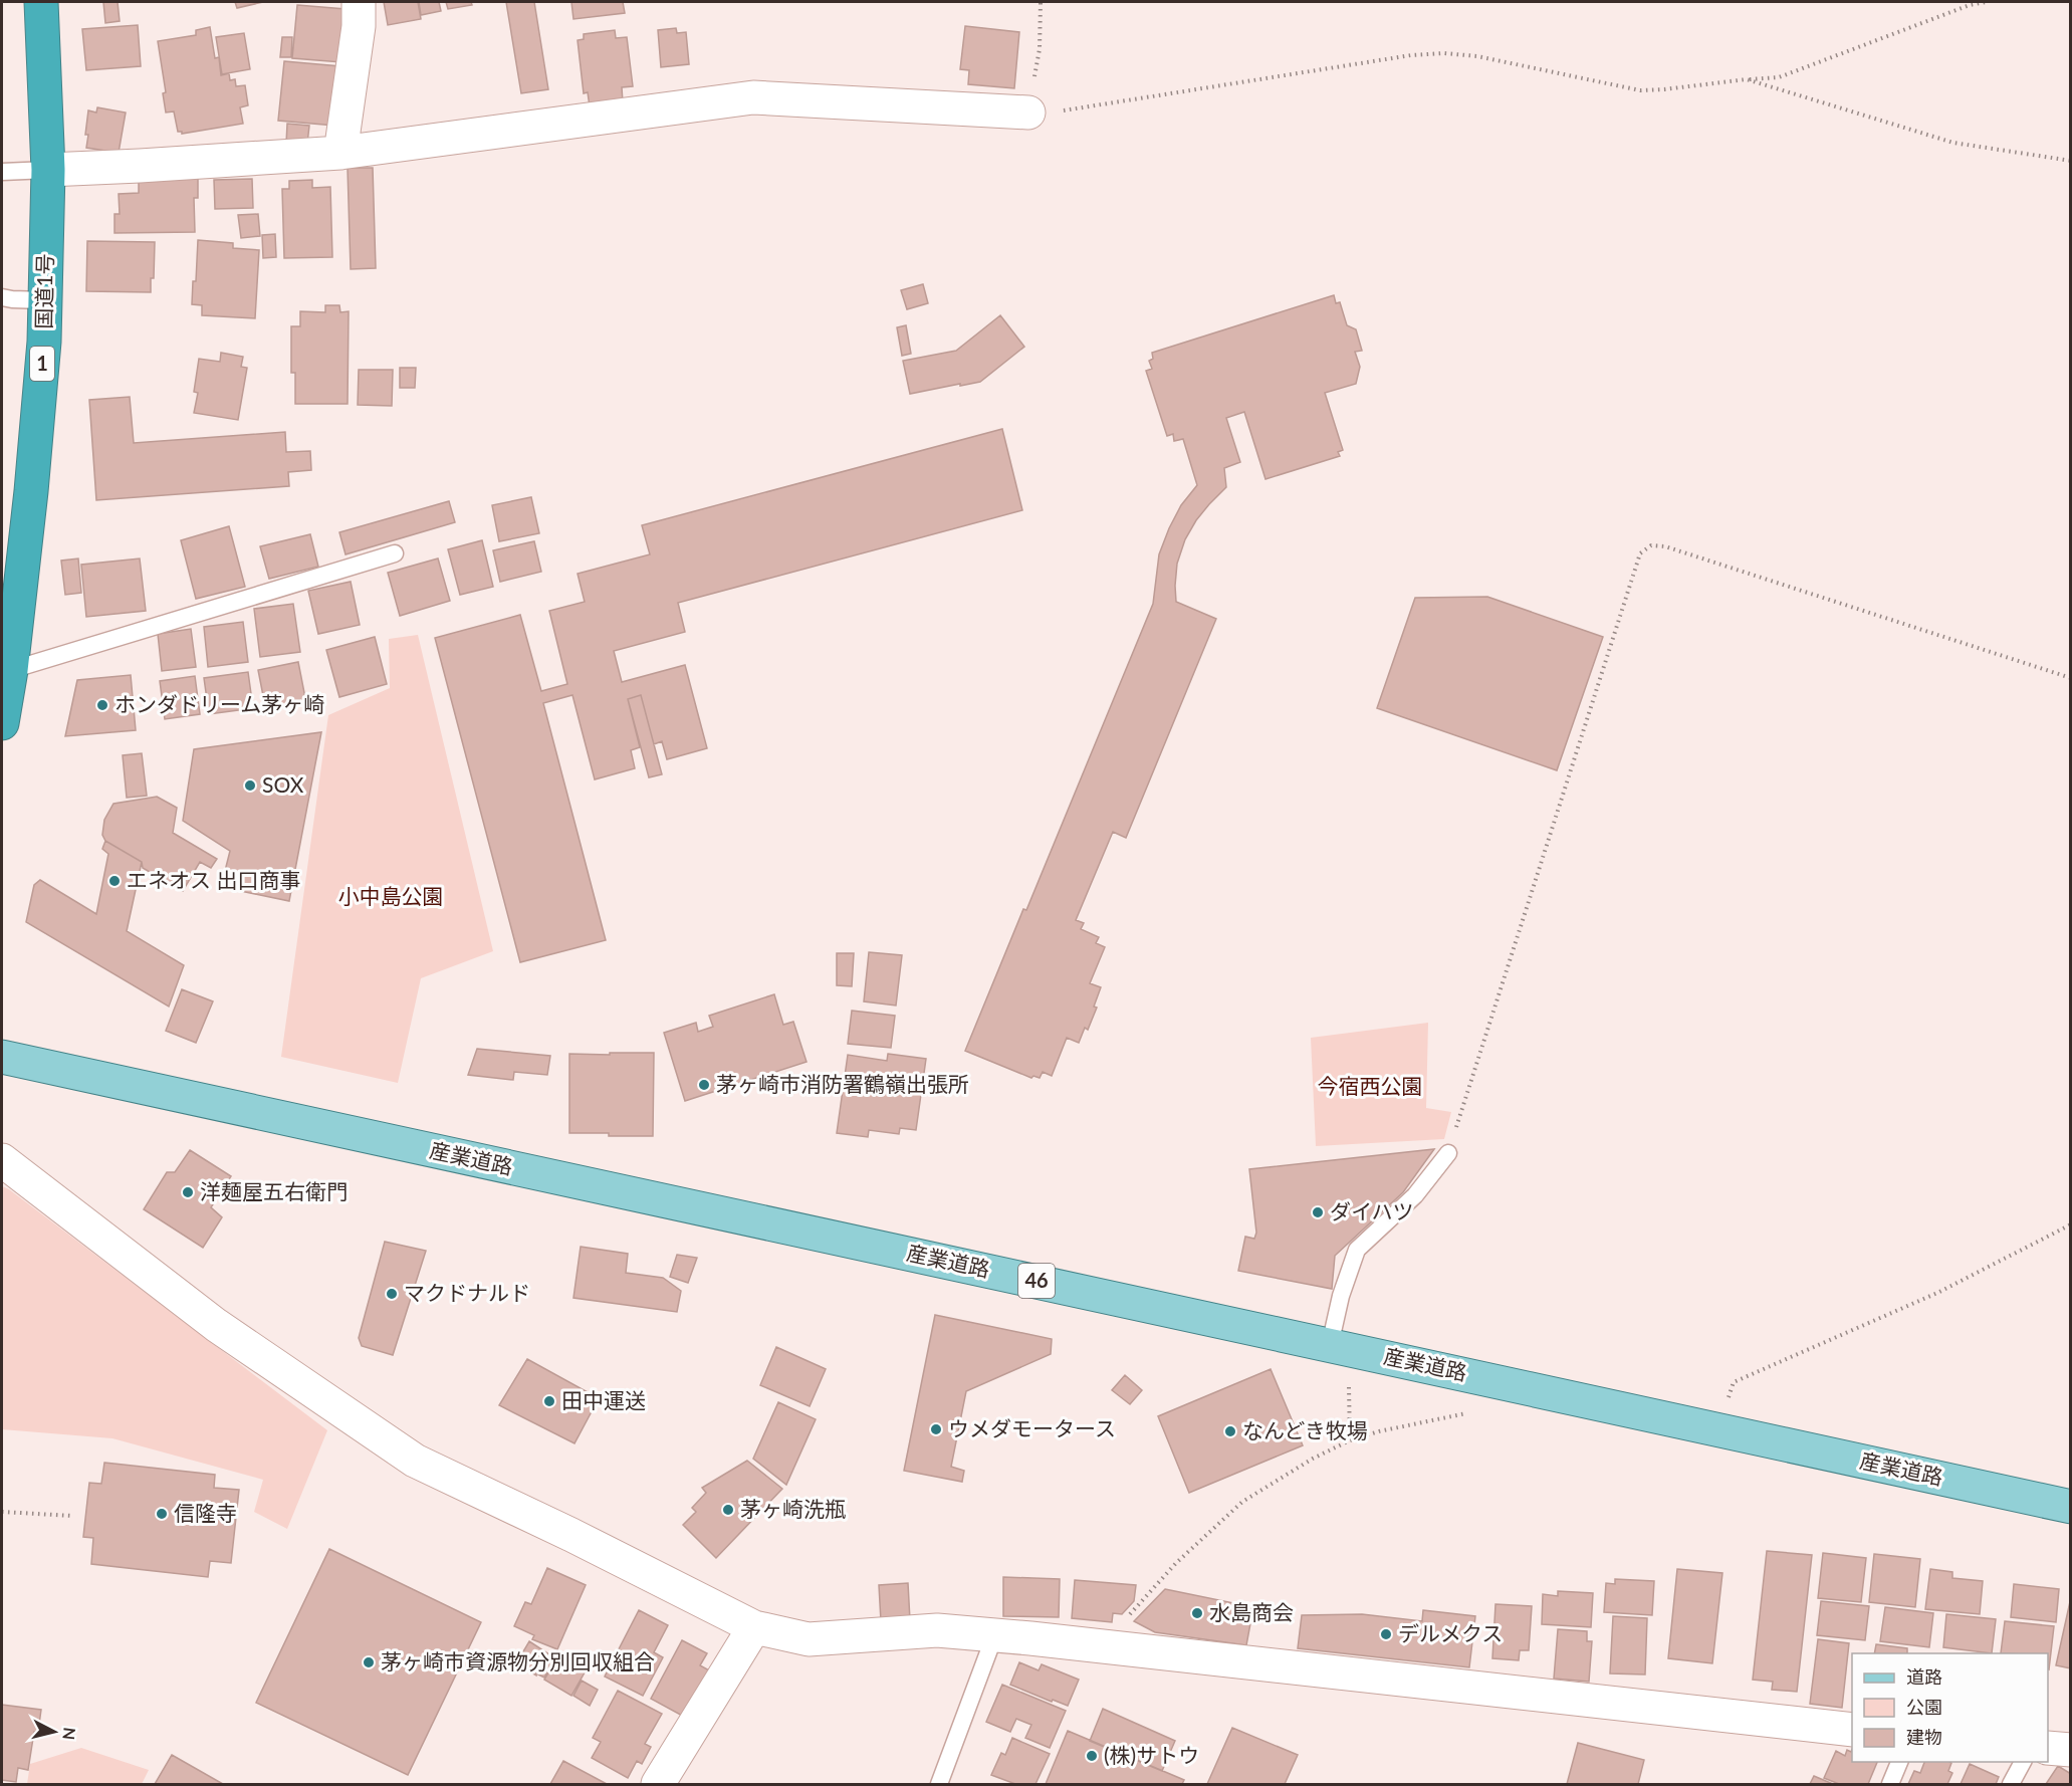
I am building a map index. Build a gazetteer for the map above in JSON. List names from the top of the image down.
{
  "streets": {
    "highway": ["国道1号", "1"],
    "main road": ["産業道路", "46"]
  },
  "parks": ["小中島公園", "今宿西公園"],
  "places": [
    "ホンダドリーム茅ヶ崎",
    "SOX",
    "エネオス 出口商事",
    "茅ヶ崎市消防署鶴嶺出張所",
    "洋麺屋五右衛門",
    "ダイハツ",
    "マクドナルド",
    "田中運送",
    "ウメダモータース",
    "なんどき牧場",
    "茅ヶ崎洗瓶",
    "信隆寺",
    "水島商会",
    "デルメクス",
    "茅ヶ崎市資源物分別回収組合",
    "(株)サトウ"
  ],
  "legend": ["道路", "公園", "建物"],
  "north": "right"
}
